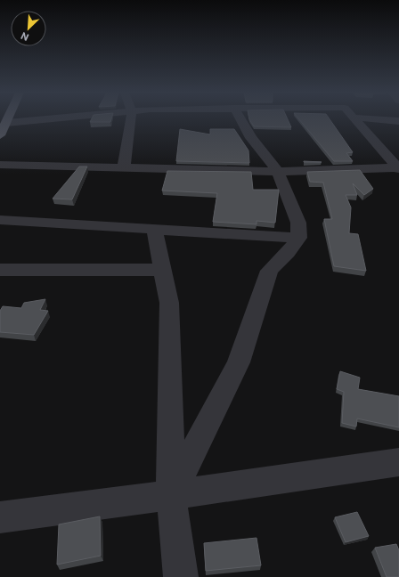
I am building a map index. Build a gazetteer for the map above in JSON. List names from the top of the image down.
{
  "north": "bottom left"
}
